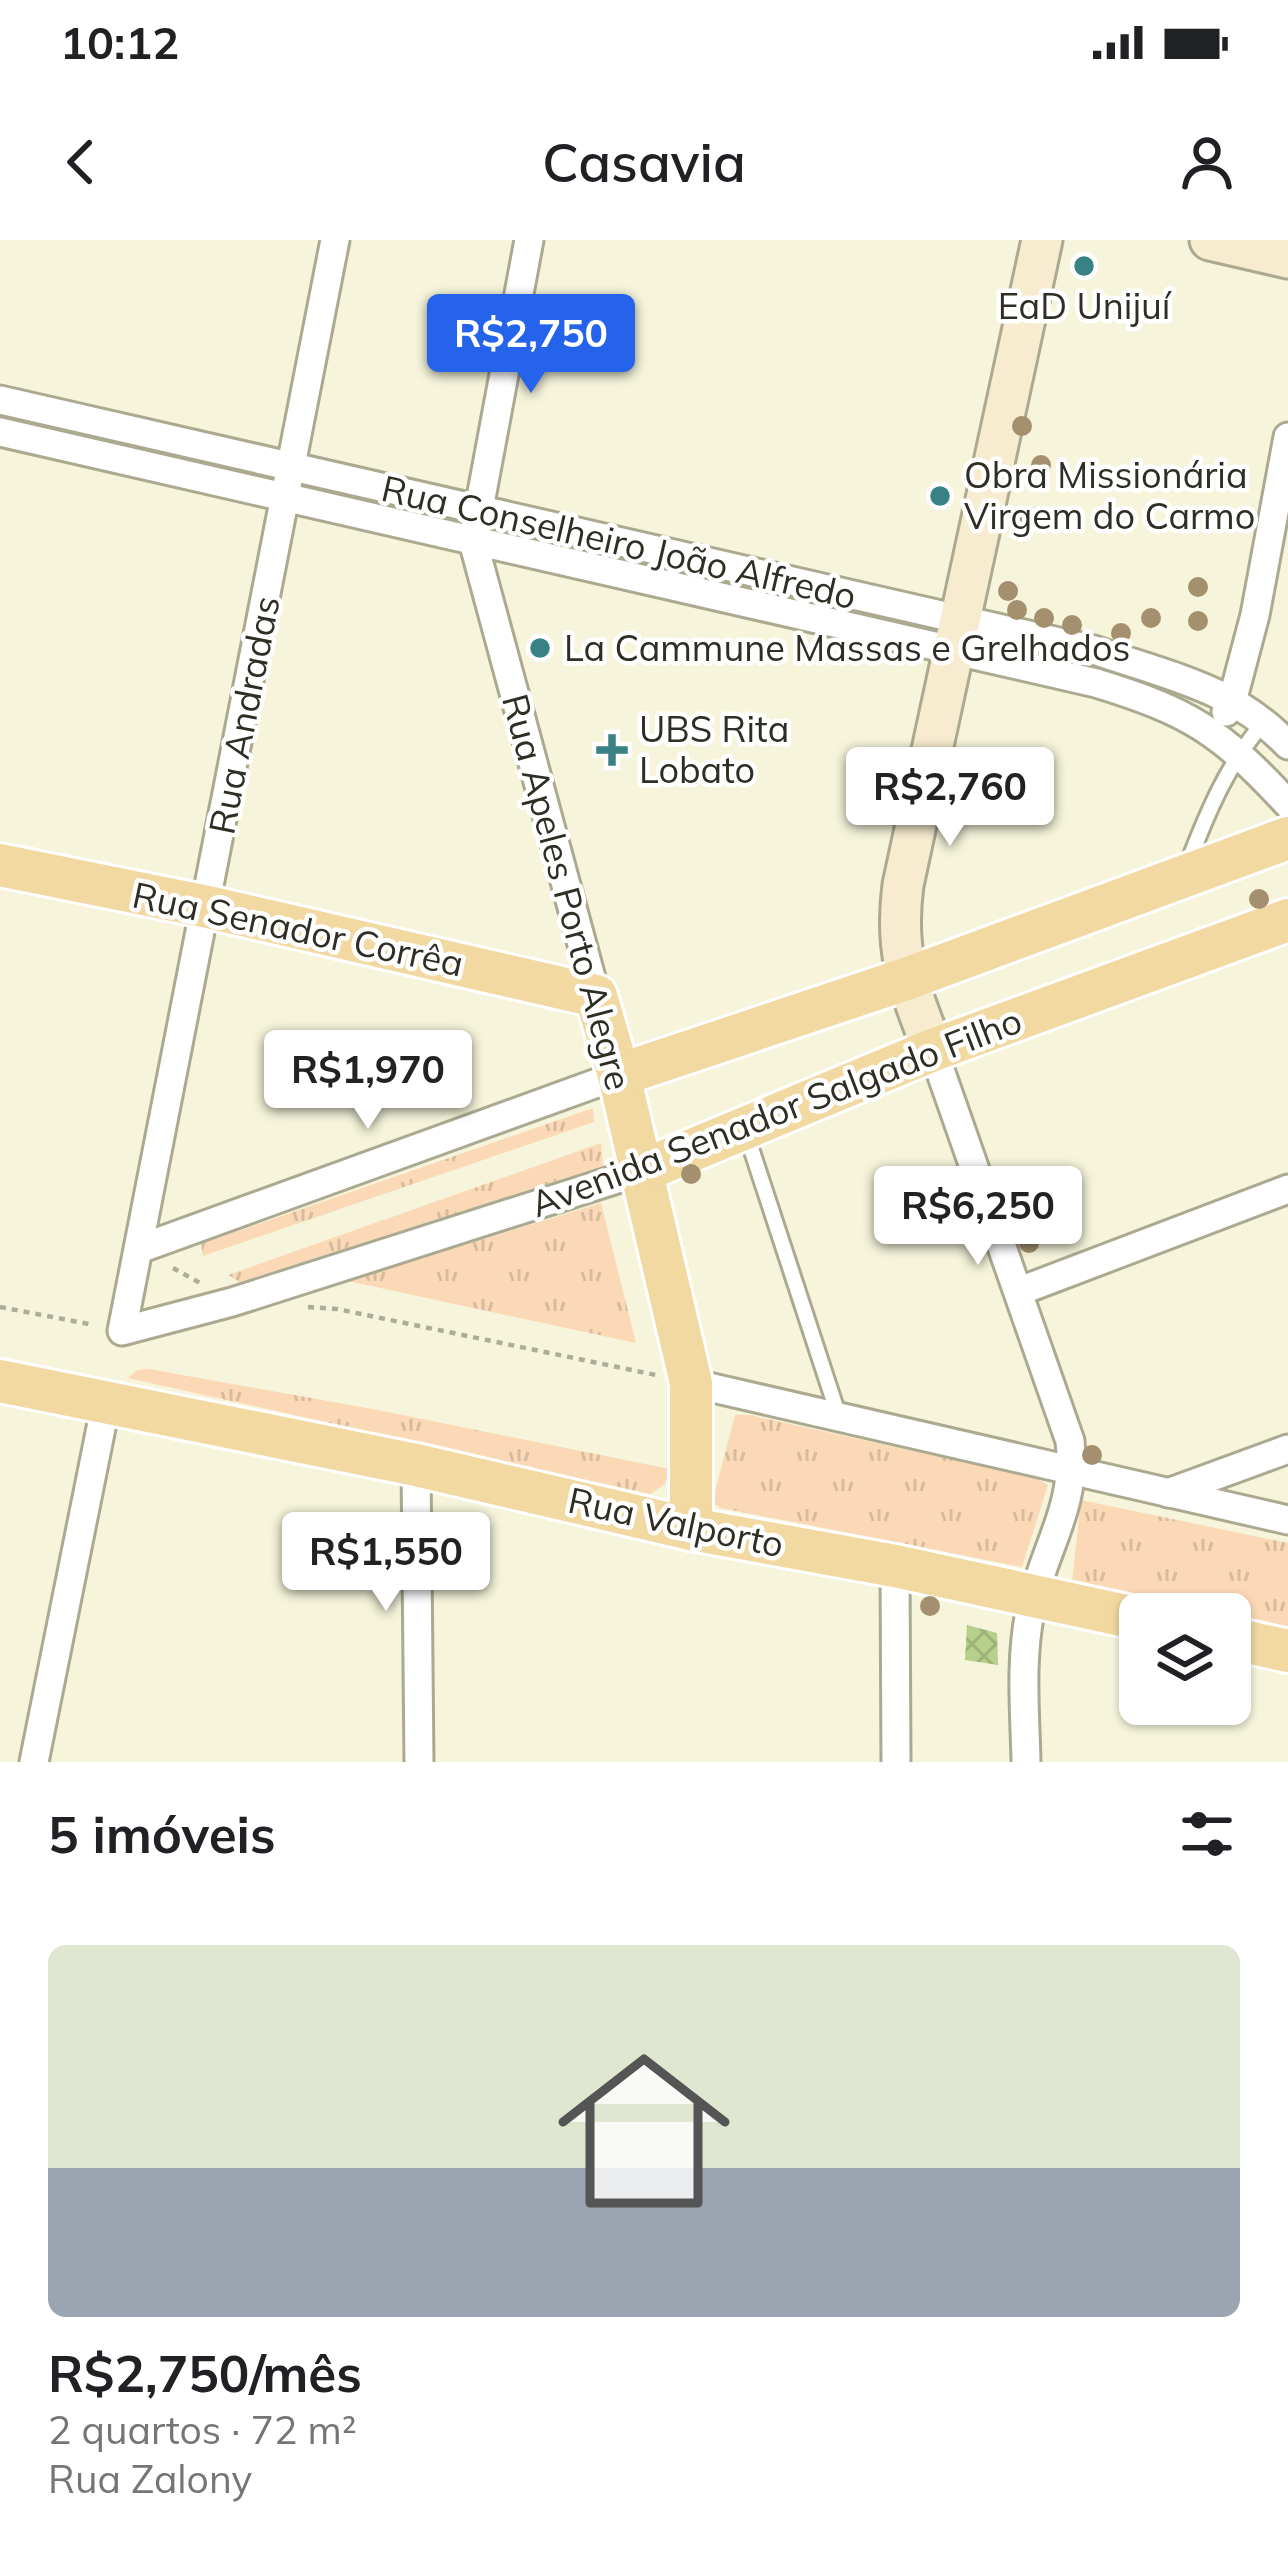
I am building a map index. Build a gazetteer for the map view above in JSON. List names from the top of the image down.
{
  "streets": {
    "main road": [
      "Rua Apeles Porto Alegre",
      "Rua Senador Corrêa",
      "Avenida Senador Salgado Filho",
      "Rua Valporto"
    ],
    "street": ["Rua Conselheiro João Alfredo", "Rua Andradas"]
  },
  "crossings": [
    ["Rua Conselheiro João Alfredo", "Rua Andradas"],
    ["Rua Conselheiro João Alfredo", "Rua Apeles Porto Alegre"],
    ["Rua Andradas", "Rua Senador Corrêa"],
    ["Rua Andradas", "Avenida Senador Salgado Filho"],
    ["Rua Apeles Porto Alegre", "Rua Senador Corrêa"],
    ["Rua Apeles Porto Alegre", "Avenida Senador Salgado Filho"],
    ["Rua Apeles Porto Alegre", "Rua Valporto"]
  ],
  "places": {
    "other": ["EaD Unijuí", "Obra Missionária Virgem do Carmo", "La Cammune Massas e Grelhados"],
    "health": ["UBS Rita Lobato"]
  },
  "page": {
    "status": "10:12",
    "header": "Casavia",
    "price": [
      "R$2,750",
      "R$2,760",
      "R$1,970",
      "R$6,250",
      "R$1,550"
    ],
    "heading": "5 imóveis",
    "list": [
      {
        "name": "R$2,750/mês",
        "note": "2 quartos · 72 m² · Rua Zalony"
      }
    ]
  }
}
